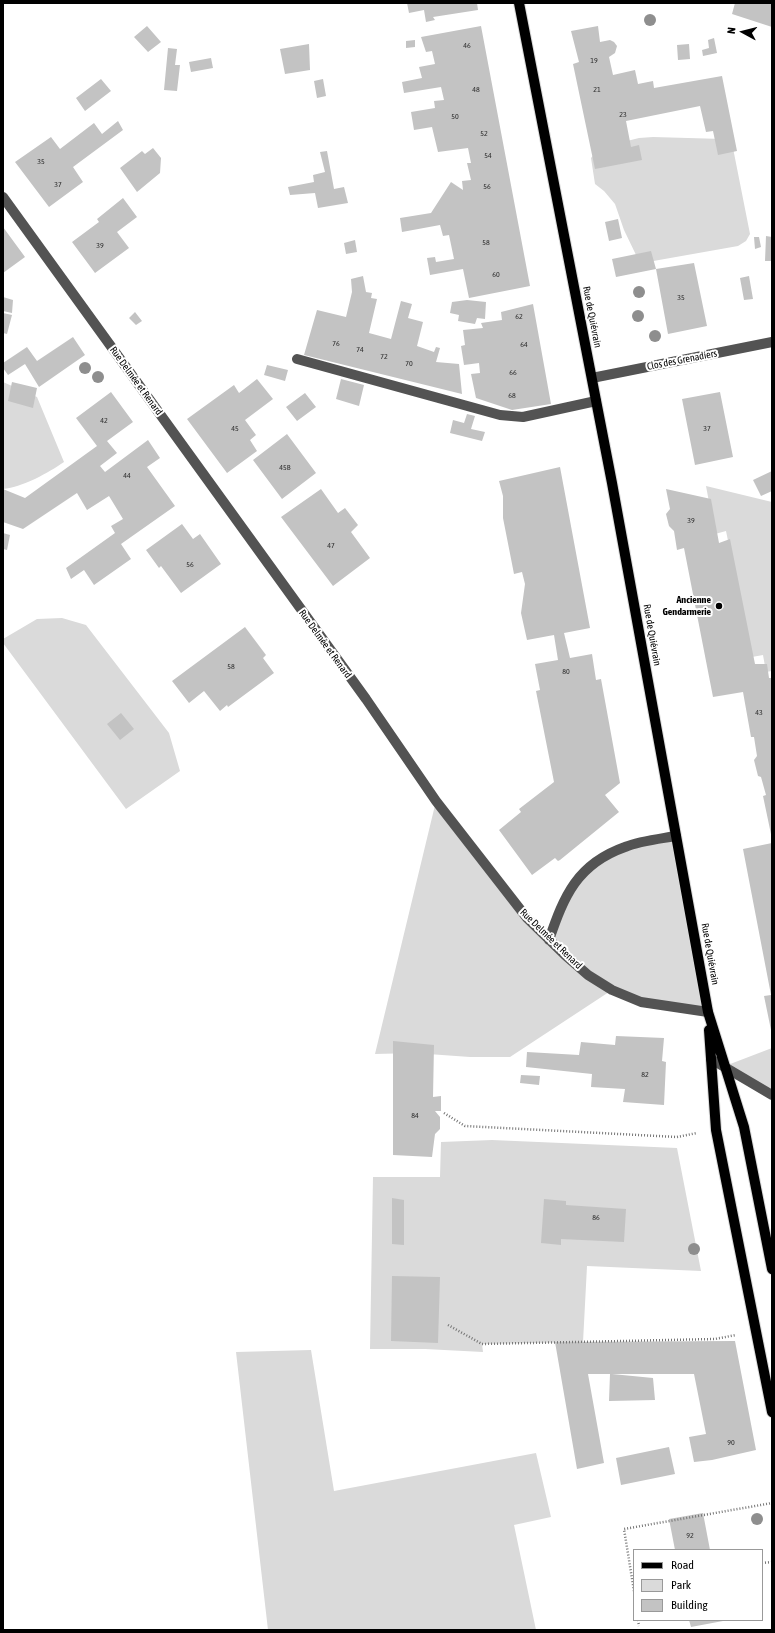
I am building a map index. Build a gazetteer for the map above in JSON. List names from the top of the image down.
{
  "streets": {
    "main road": ["Rue de Quiévrain"],
    "street": ["Clos des Grenadiers", "Rue Delmée et Renard"]
  },
  "crossings": [
    ["Rue de Quiévrain", "Clos des Grenadiers"],
    ["Rue de Quiévrain", "Rue Delmée et Renard"]
  ],
  "places": ["Ancienne Gendarmerie"],
  "house_numbers": [
    "46",
    "19",
    "48",
    "21",
    "23",
    "50",
    "52",
    "54",
    "35",
    "37",
    "56",
    "58",
    "39",
    "60",
    "35",
    "62",
    "76",
    "64",
    "74",
    "72",
    "70",
    "66",
    "68",
    "42",
    "45",
    "37",
    "45B",
    "44",
    "39",
    "47",
    "56",
    "58",
    "80",
    "43",
    "82",
    "84",
    "86",
    "90",
    "92"
  ],
  "legend": ["Road", "Park", "Building"],
  "north": "left"
}
